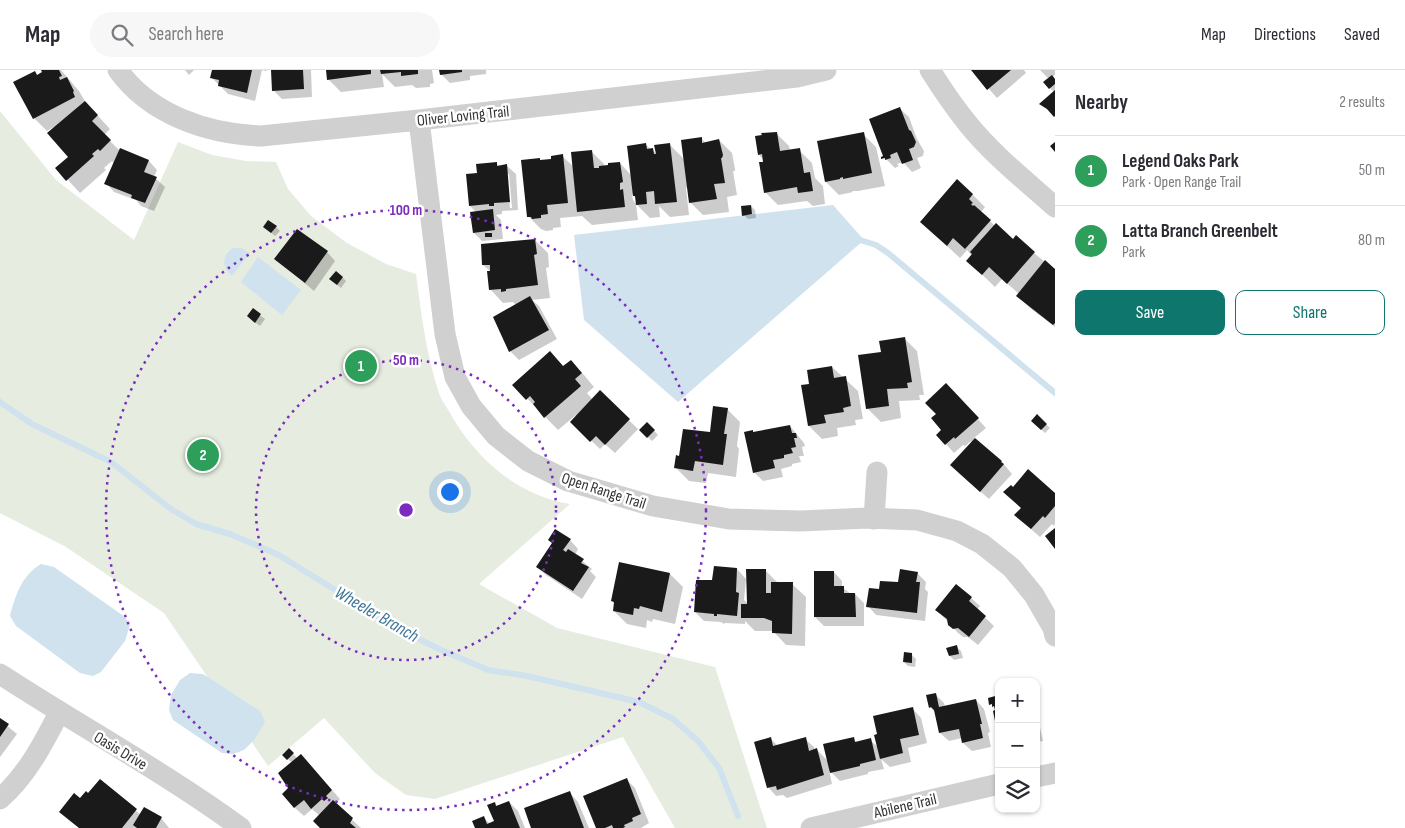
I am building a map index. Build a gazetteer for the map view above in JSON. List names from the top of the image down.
{
  "streets": {
    "street": [
      "Oliver Loving Trail",
      "Open Range Trail",
      "Oasis Drive",
      "Abilene Trail"
    ]
  },
  "crossings": [
    ["Oliver Loving Trail", "Open Range Trail"]
  ],
  "water": ["Wheeler Branch"],
  "page": {
    "header": "Map",
    "search": "Search here",
    "nav": ["Map", "Directions", "Saved"],
    "heading": ["Nearby", "2 results"],
    "list": [
      {
        "mark": "1",
        "name": "Legend Oaks Park",
        "note": "Park · Open Range Trail",
        "value": "50 m"
      },
      {
        "mark": "2",
        "name": "Latta Branch Greenbelt",
        "note": "Park",
        "value": "80 m"
      }
    ],
    "buttons": ["Save", "Share"],
    "pins": ["1", "2"],
    "map_buttons": ["+", "−"]
  },
  "rings": ["100 m", "50 m"]
}
